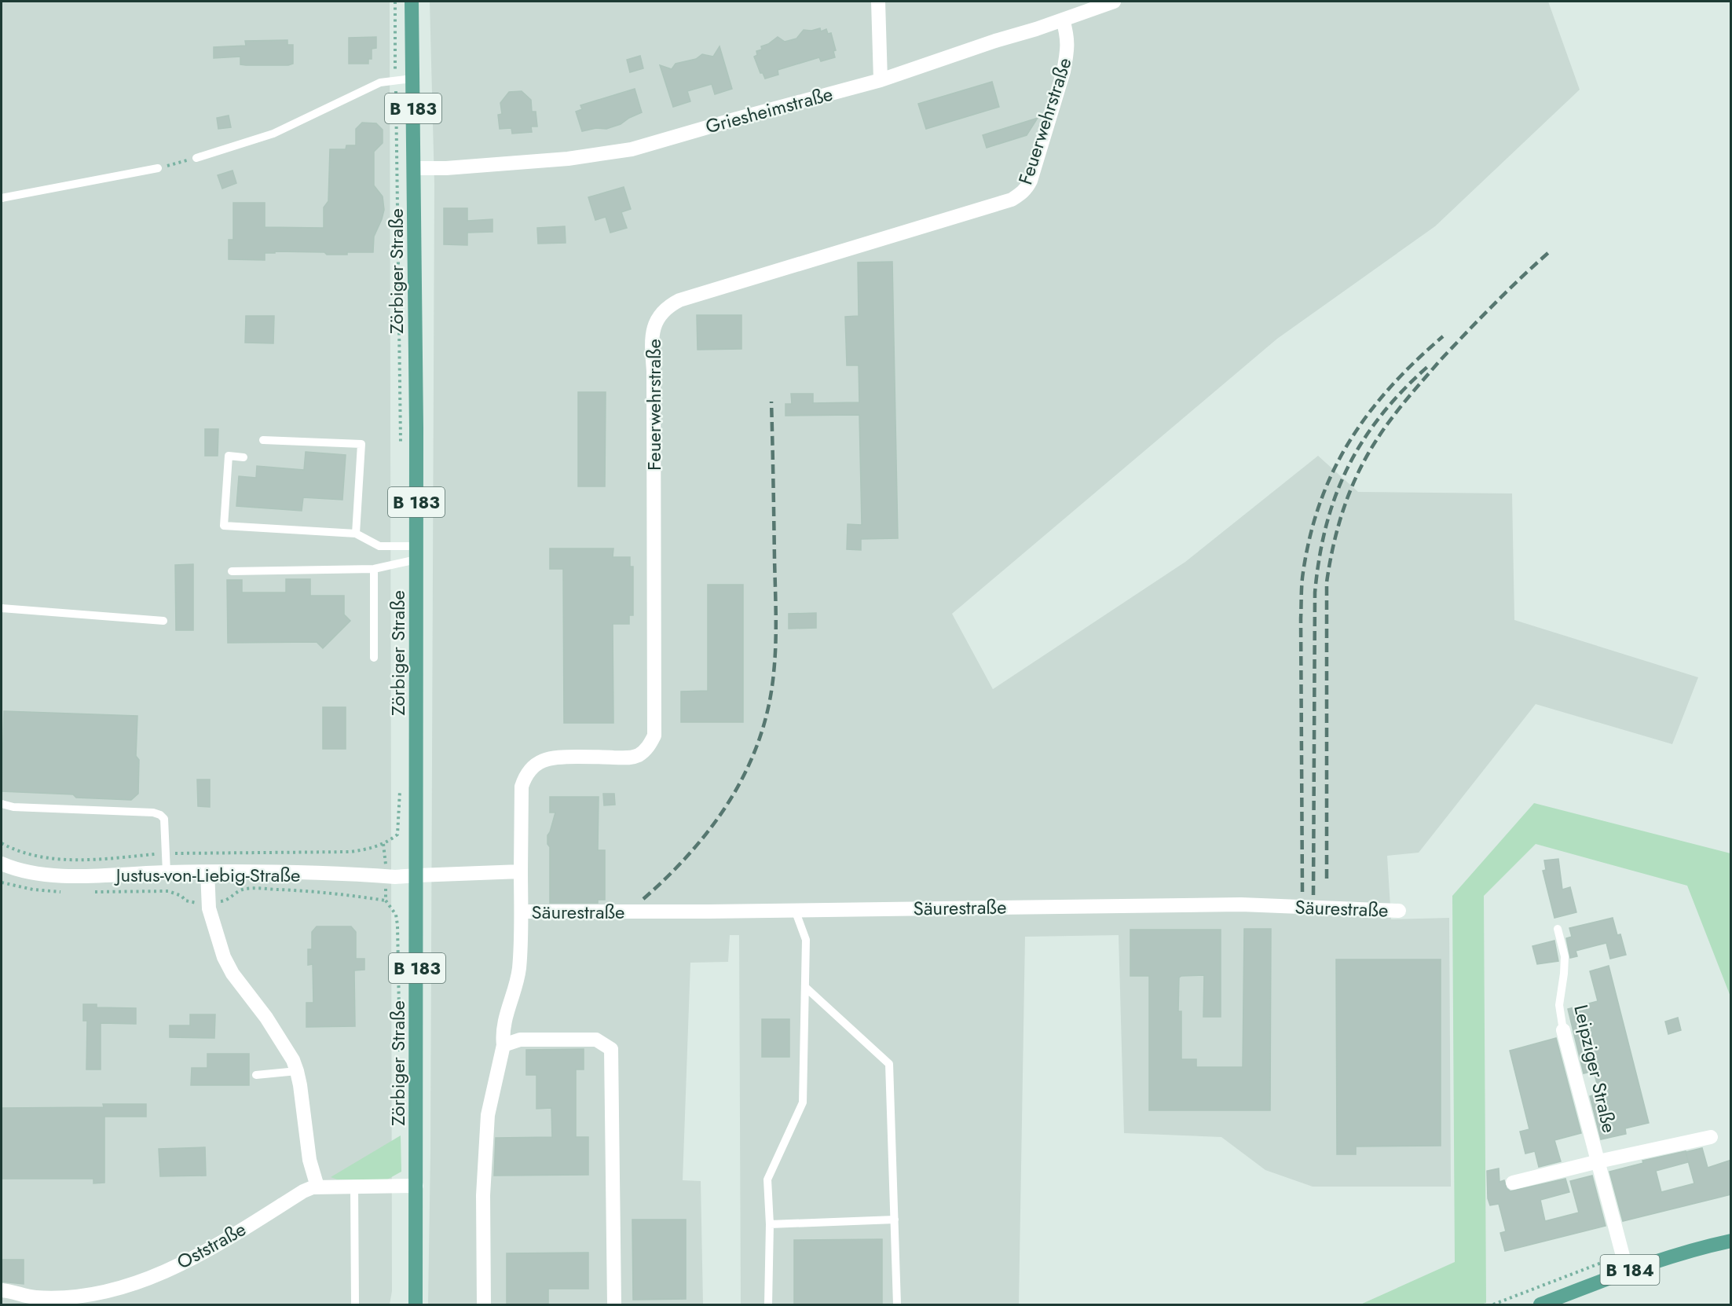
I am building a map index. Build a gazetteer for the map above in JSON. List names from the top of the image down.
{
  "streets": {
    "main road": ["B 183", "Zörbiger Straße", "B 184"],
    "street": [
      "Griesheimstraße",
      "Feuerwehrstraße",
      "Justus-von-Liebig-Straße",
      "Säurestraße",
      "Leipziger Straße",
      "Oststraße"
    ]
  },
  "crossings": [
    ["Griesheimstraße", "Feuerwehrstraße"],
    ["Griesheimstraße", "Zörbiger Straße"],
    ["Feuerwehrstraße", "Säurestraße"],
    ["Zörbiger Straße", "Justus-von-Liebig-Straße"],
    ["Zörbiger Straße", "Oststraße"],
    ["Leipziger Straße", "B 184"]
  ]
}
